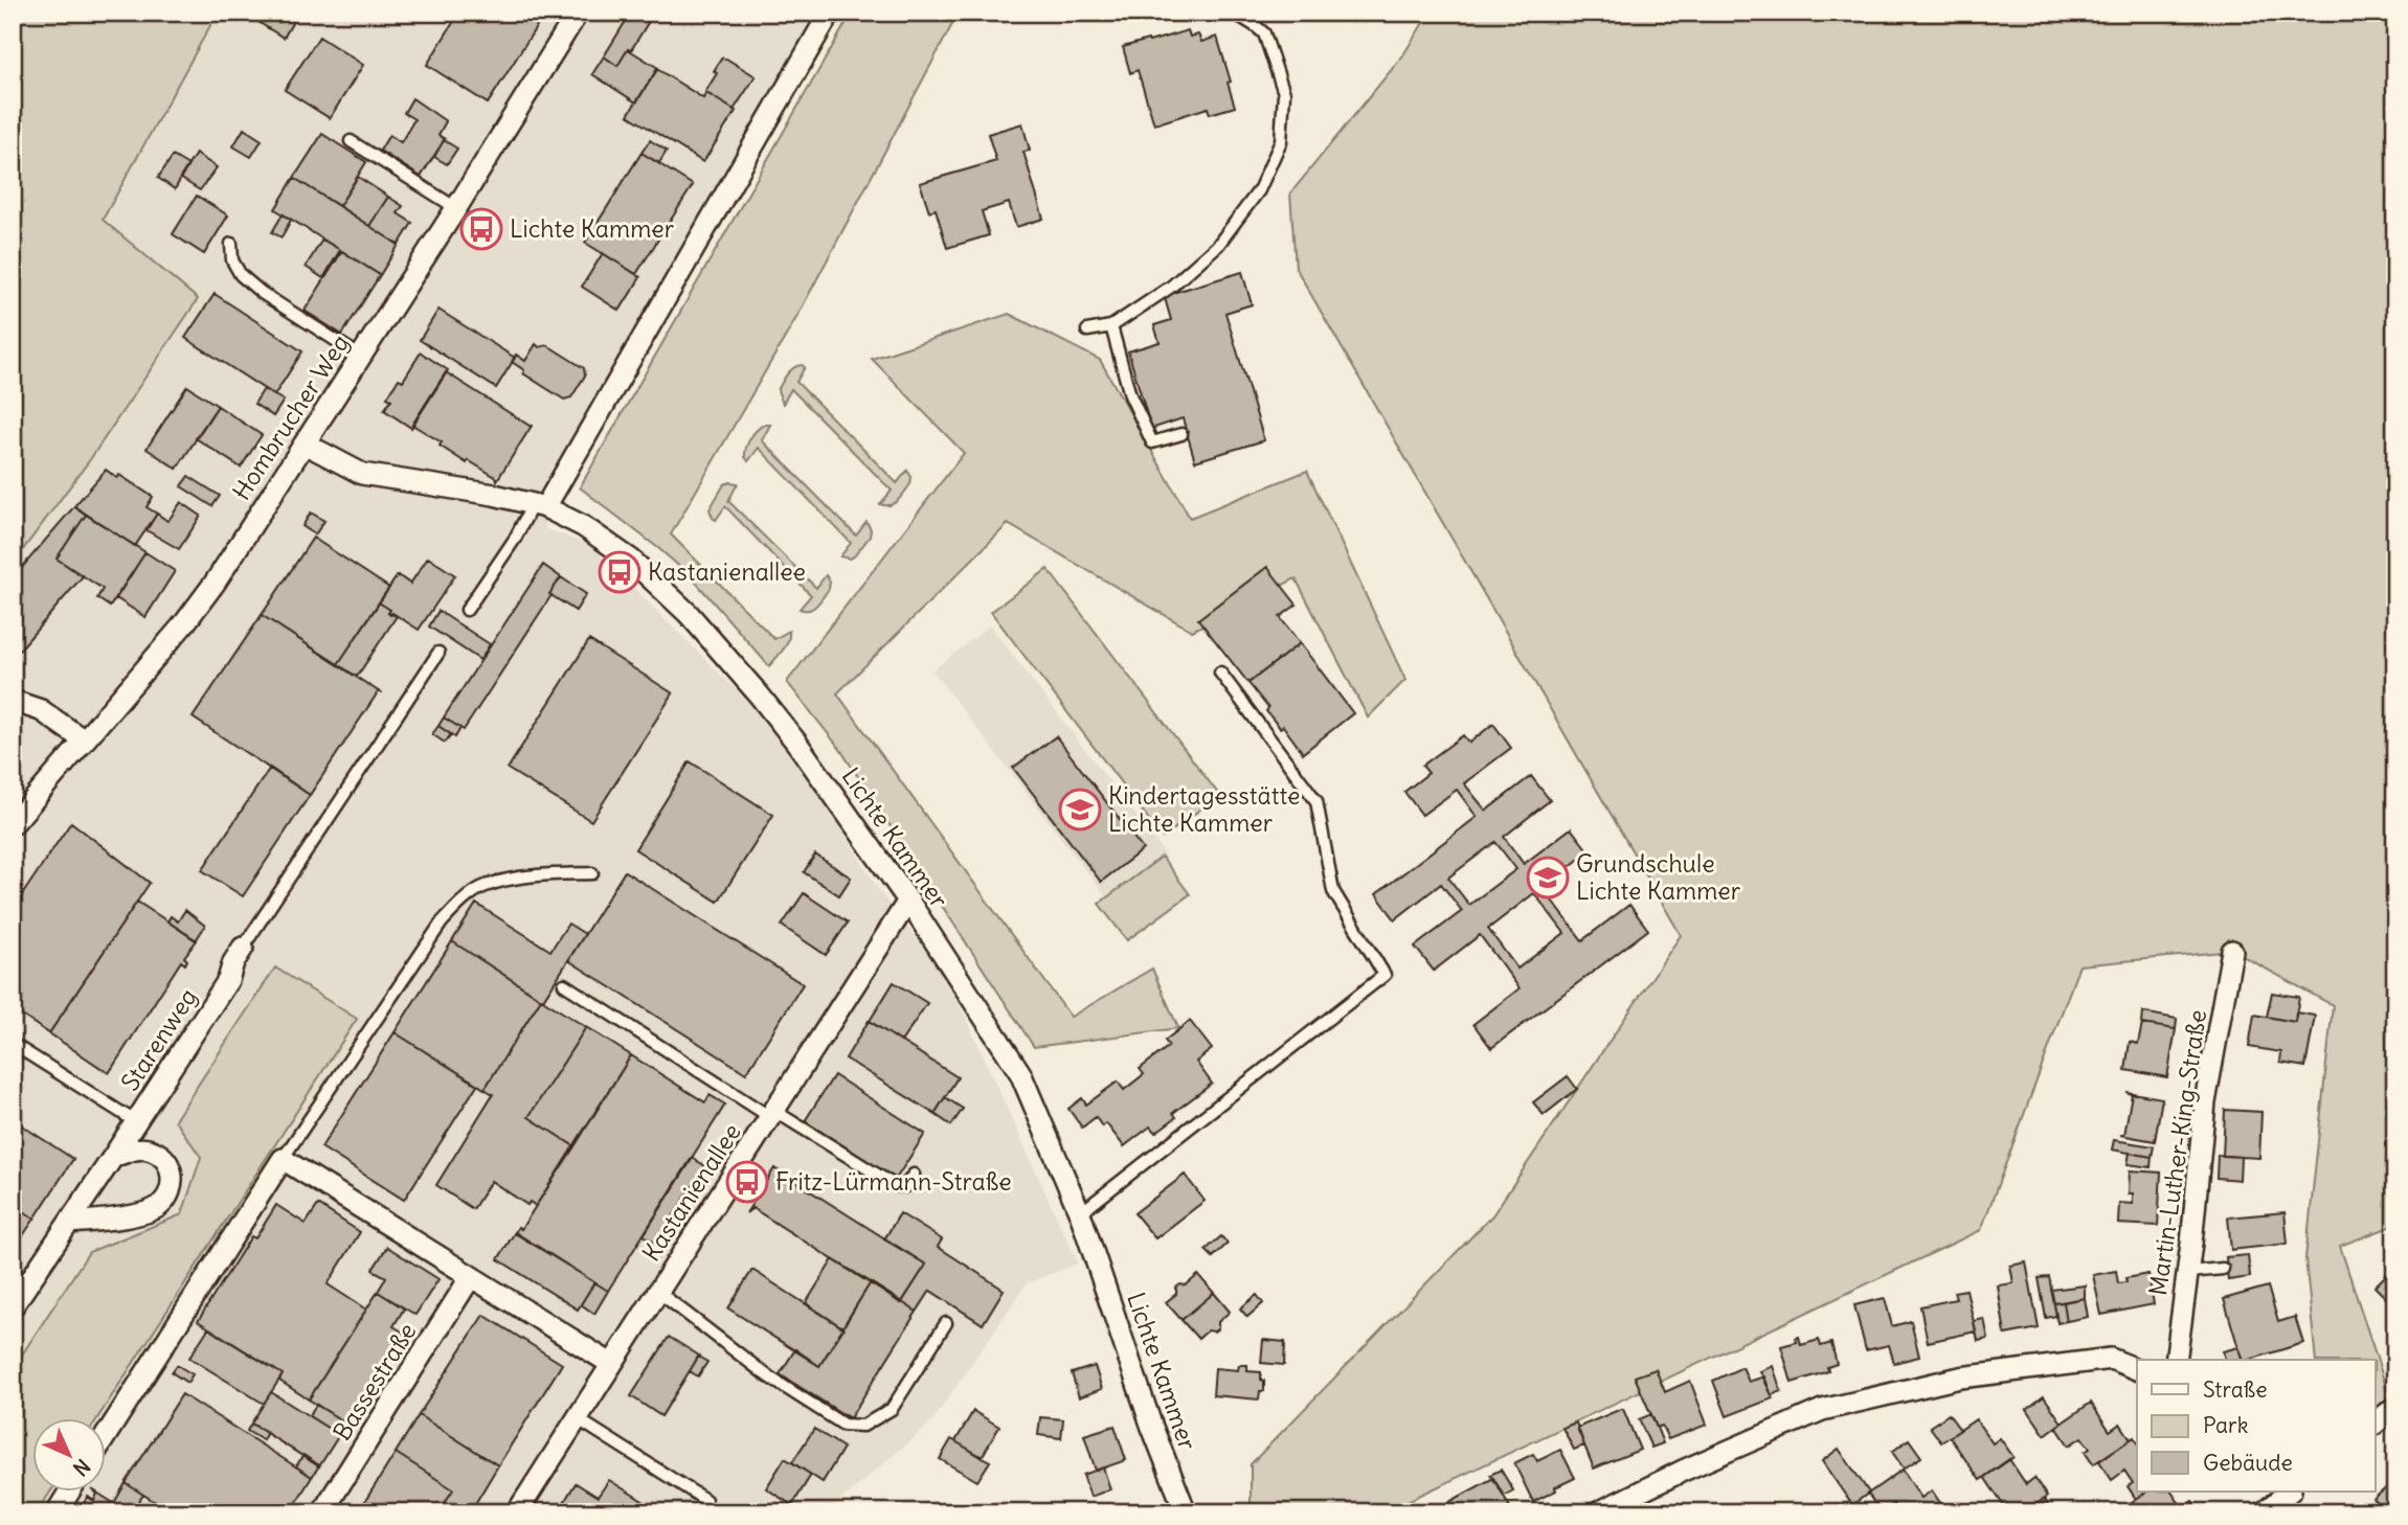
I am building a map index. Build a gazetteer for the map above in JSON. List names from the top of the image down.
{
  "streets": {
    "street": [
      "Hombrucher Weg",
      "Lichte Kammer",
      "Starenweg",
      "Martin-Luther-King-Straße",
      "Kastanienallee",
      "Bassestraße"
    ]
  },
  "crossings": [
    ["Hombrucher Weg", "Lichte Kammer"],
    ["Lichte Kammer", "Kastanienallee"]
  ],
  "places": {
    "bus stop": ["Lichte Kammer", "Kastanienallee", "Fritz-Lürmann-Straße"],
    "school or university": ["Kindertagesstätte Lichte Kammer", "Grundschule Lichte Kammer"]
  },
  "legend": ["Straße", "Park", "Gebäude"],
  "north": "bottom right"
}
